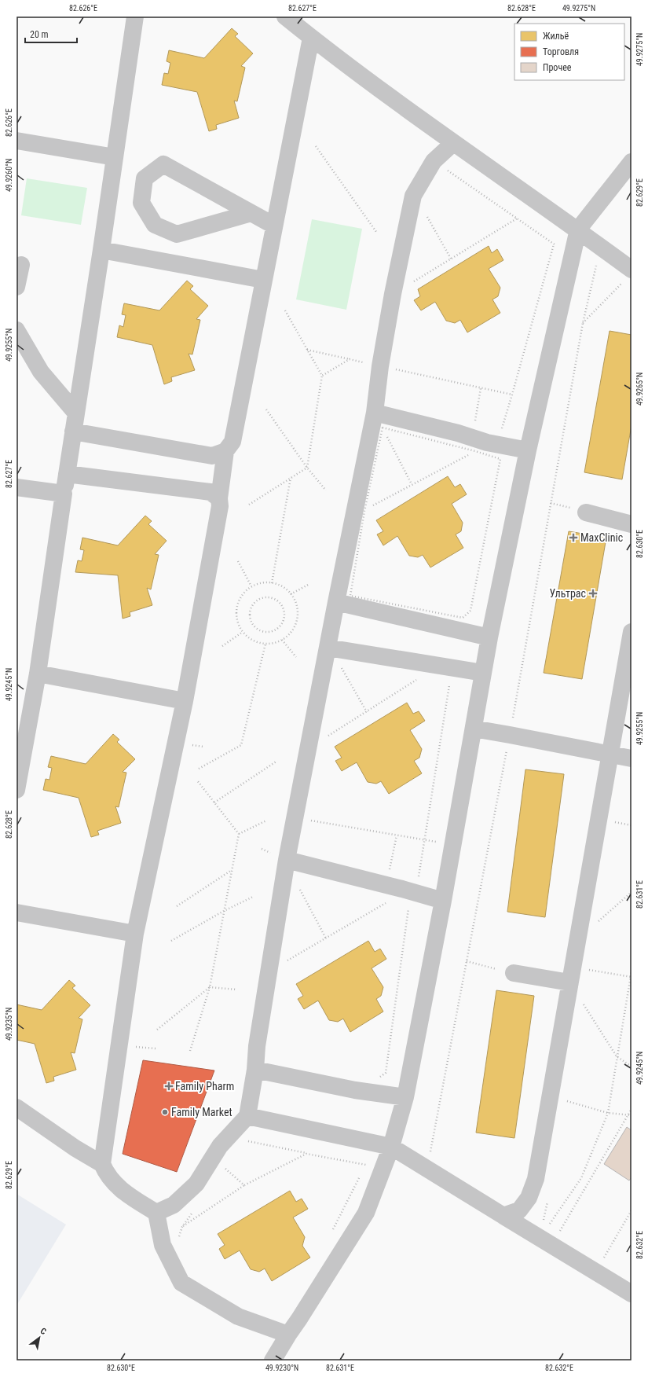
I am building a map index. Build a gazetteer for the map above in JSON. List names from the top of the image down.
{
  "places": {
    "health": ["MaxClinic", "Ультрас", "Family Pharm"],
    "other": ["Family Market"]
  },
  "legend": ["Жильё", "Торговля", "Прочее"],
  "scale_bar": "20 m",
  "north": "top right",
  "coordinates": [
    "82.626°E",
    "82.627°E",
    "82.628°E",
    "49.9275°N",
    "49.9260°N",
    "82.629°E",
    "49.9255°N",
    "49.9265°N",
    "82.630°E",
    "49.9245°N",
    "82.631°E",
    "49.9235°N",
    "82.632°E",
    "49.9230°N"
  ]
}
